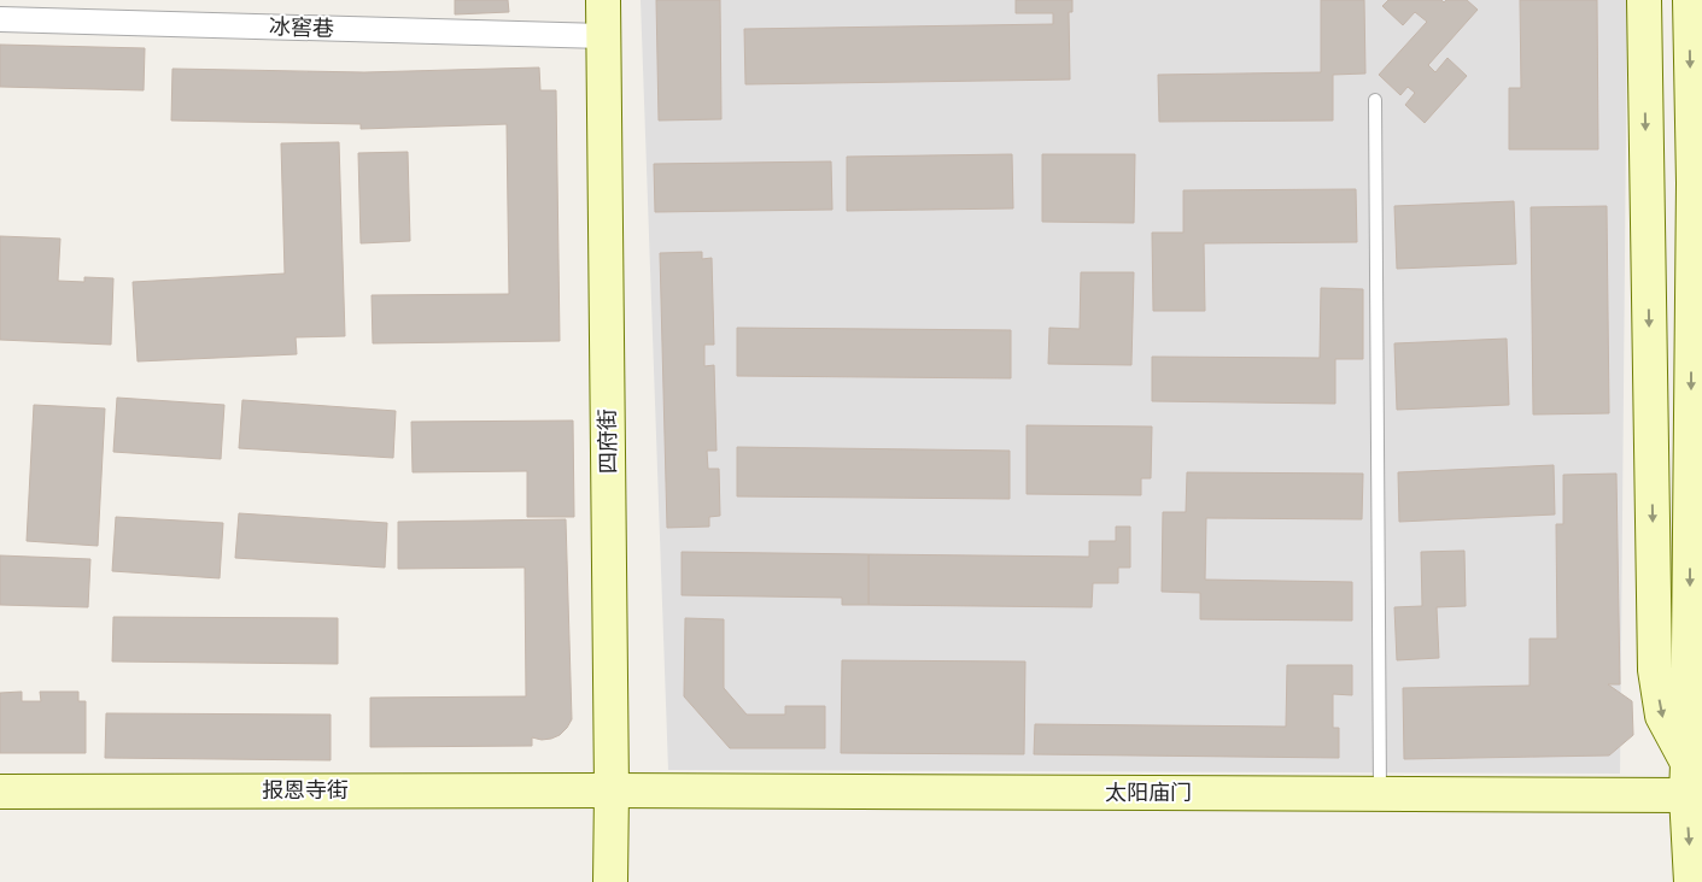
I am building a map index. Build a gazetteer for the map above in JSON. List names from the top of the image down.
{
  "streets": {
    "street": [
      "冰窖巷",
      "四府街",
      "报恩寺街",
      "太阳庙门"
    ]
  },
  "crossings": [
    ["冰窖巷", "四府街"],
    ["四府街", "报恩寺街"],
    ["四府街", "太阳庙门"],
    ["报恩寺街", "太阳庙门"]
  ]
}
